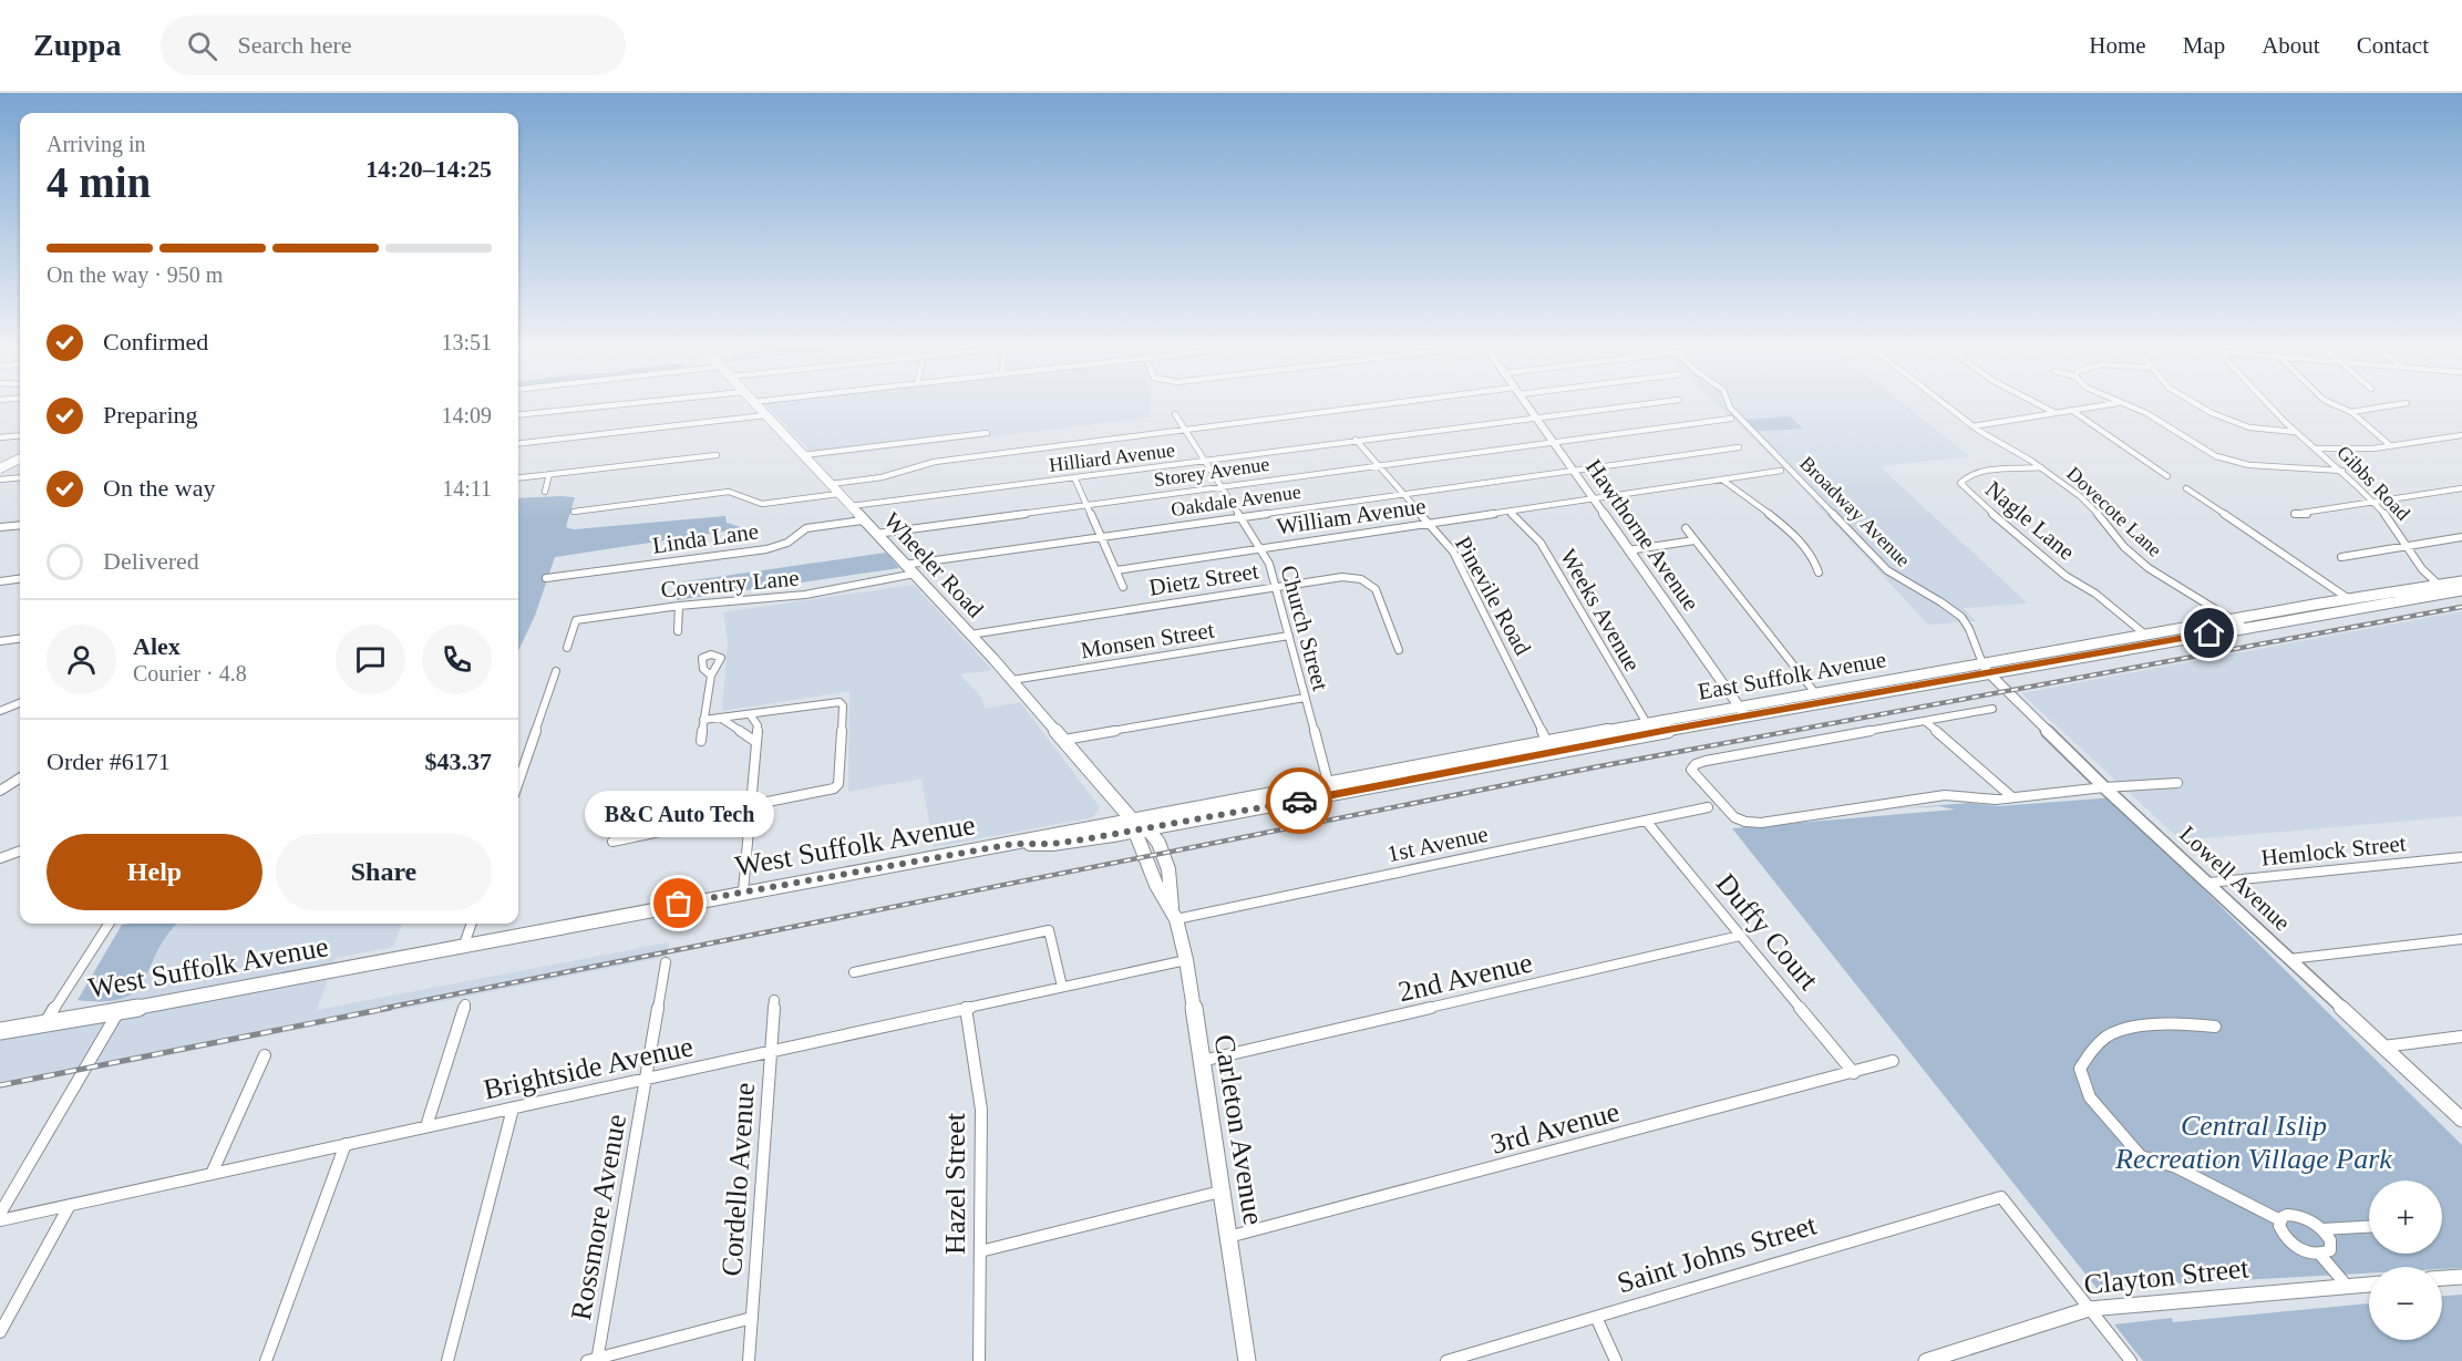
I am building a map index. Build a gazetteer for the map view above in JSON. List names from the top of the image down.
{
  "streets": {
    "main road": [
      "Wheeler Road",
      "East Suffolk Avenue",
      "West Suffolk Avenue",
      "Carleton Avenue"
    ],
    "street": [
      "Hilliard Avenue",
      "Storey Avenue",
      "Gibbs Road",
      "Oakdale Avenue",
      "Broadway Avenue",
      "Dovecote Lane",
      "William Avenue",
      "Nagle Lane",
      "Hawthorne Avenue",
      "Linda Lane",
      "Dietz Street",
      "Coventry Lane",
      "Pinevile Road",
      "Weeks Avenue",
      "Church Street",
      "Monsen Street",
      "1st Avenue",
      "Hemlock Street",
      "Lowell Avenue",
      "Duffy Court",
      "2nd Avenue",
      "Brightside Avenue",
      "3rd Avenue",
      "Cordello Avenue",
      "Hazel Street",
      "Rossmore Avenue",
      "Saint Johns Street",
      "Clayton Street"
    ]
  },
  "crossings": [
    ["Hilliard Avenue", "Hawthorne Avenue"],
    ["Hilliard Avenue", "Wheeler Road"],
    ["Hilliard Avenue", "Pinevile Road"],
    ["Hilliard Avenue", "Church Street"],
    ["Storey Avenue", "Hawthorne Avenue"],
    ["Storey Avenue", "Wheeler Road"],
    ["Storey Avenue", "Pinevile Road"],
    ["Storey Avenue", "Church Street"],
    ["Gibbs Road", "East Suffolk Avenue"],
    ["Oakdale Avenue", "Hawthorne Avenue"],
    ["Oakdale Avenue", "Wheeler Road"],
    ["Oakdale Avenue", "Pinevile Road"],
    ["Oakdale Avenue", "Church Street"],
    ["Broadway Avenue", "East Suffolk Avenue"],
    ["Broadway Avenue", "Lowell Avenue"],
    ["Dovecote Lane", "Nagle Lane"],
    ["Dovecote Lane", "East Suffolk Avenue"],
    ["William Avenue", "Hawthorne Avenue"],
    ["William Avenue", "Pinevile Road"],
    ["William Avenue", "Weeks Avenue"],
    ["William Avenue", "Church Street"],
    ["Nagle Lane", "East Suffolk Avenue"],
    ["Hawthorne Avenue", "East Suffolk Avenue"],
    ["Linda Lane", "Wheeler Road"],
    ["Wheeler Road", "Dietz Street"],
    ["Wheeler Road", "Coventry Lane"],
    ["Wheeler Road", "Monsen Street"],
    ["Wheeler Road", "East Suffolk Avenue"],
    ["Wheeler Road", "West Suffolk Avenue"],
    ["Wheeler Road", "Carleton Avenue"],
    ["Dietz Street", "Church Street"],
    ["Pinevile Road", "East Suffolk Avenue"],
    ["Weeks Avenue", "East Suffolk Avenue"],
    ["Church Street", "Monsen Street"],
    ["Church Street", "East Suffolk Avenue"],
    ["East Suffolk Avenue", "West Suffolk Avenue"],
    ["East Suffolk Avenue", "Lowell Avenue"],
    ["1st Avenue", "Duffy Court"],
    ["1st Avenue", "Carleton Avenue"],
    ["Hemlock Street", "Lowell Avenue"],
    ["Duffy Court", "2nd Avenue"],
    ["Duffy Court", "3rd Avenue"],
    ["2nd Avenue", "Carleton Avenue"],
    ["Brightside Avenue", "Carleton Avenue"],
    ["Brightside Avenue", "Cordello Avenue"],
    ["Brightside Avenue", "Hazel Street"],
    ["Brightside Avenue", "Rossmore Avenue"],
    ["3rd Avenue", "Carleton Avenue"],
    ["Saint Johns Street", "Clayton Street"]
  ],
  "parks": ["Central Islip Recreation Village Park"],
  "places": ["B&C Auto Tech"],
  "page": {
    "header": "Zuppa",
    "search": "Search here",
    "nav": [
      "Home",
      "Map",
      "About",
      "Contact"
    ],
    "heading": ["4 min", "Arriving in", "14:20–14:25"],
    "panel": [
      "Alex",
      "Courier · 4.8",
      "Order #6171",
      "$43.37"
    ],
    "bar": "On the way · 950 m",
    "list": [
      ["Confirmed", "13:51"],
      ["Preparing", "14:09"],
      ["On the way", "14:11"],
      "Delivered"
    ],
    "bubble": "B&C Auto Tech",
    "buttons": ["Help", "Share"],
    "map_buttons": ["+", "−"]
  }
}
